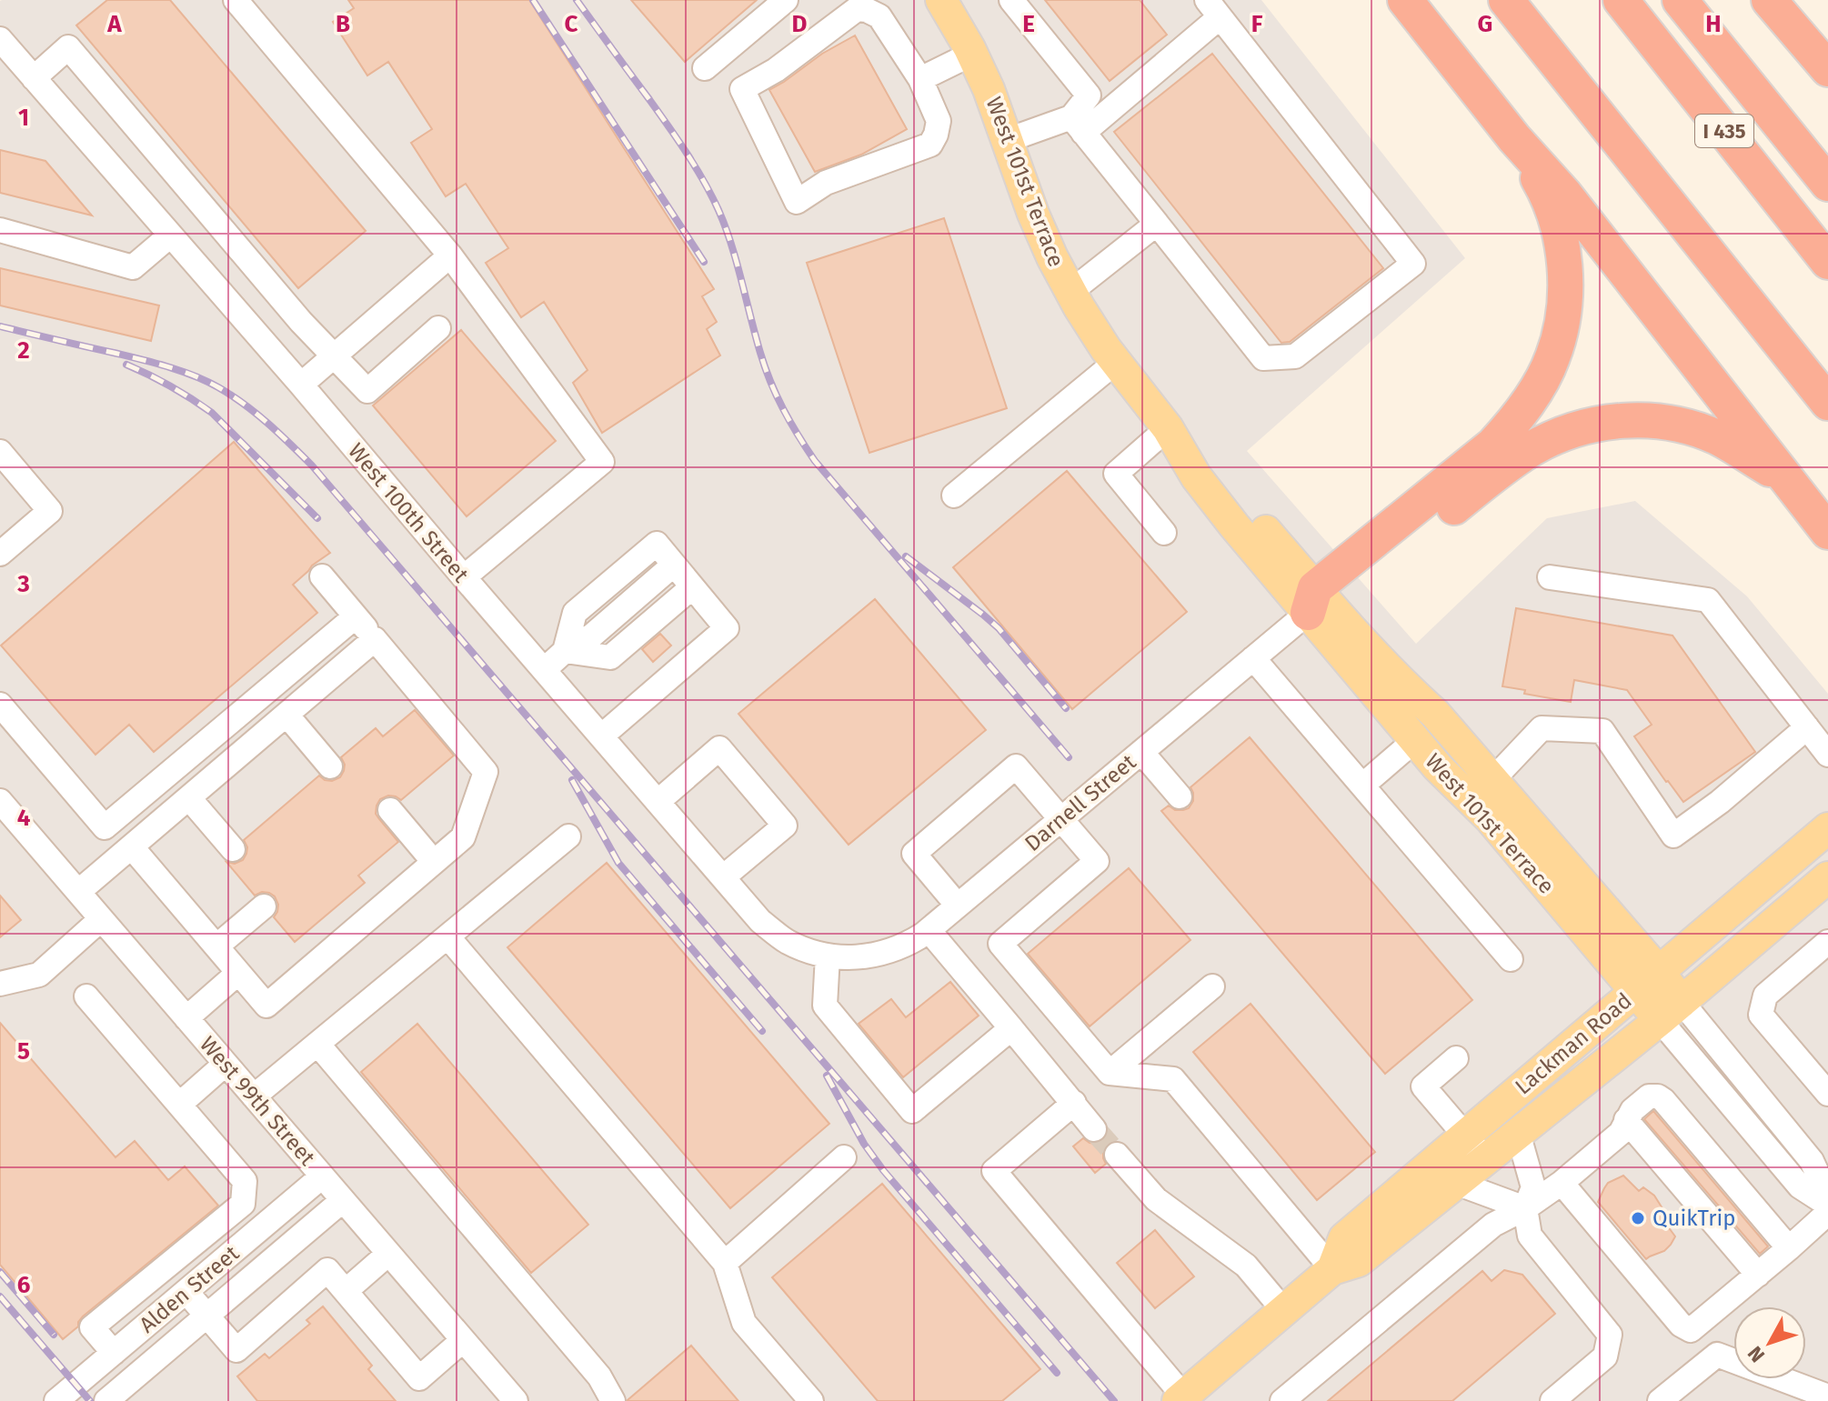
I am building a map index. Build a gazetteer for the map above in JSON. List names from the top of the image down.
{
  "streets": {
    "highway": ["I 435"],
    "main road": ["West 101st Terrace", "Lackman Road"],
    "street": [
      "West 100th Street",
      "Darnell Street",
      "West 99th Street",
      "Alden Street"
    ]
  },
  "crossings": [
    ["West 101st Terrace", "Darnell Street"],
    ["West 101st Terrace", "Lackman Road"],
    ["West 100th Street", "Darnell Street"],
    ["West 99th Street", "Alden Street"]
  ],
  "places": ["QuikTrip"],
  "north": "bottom left",
  "grid": {
    "columns": [
      "A",
      "B",
      "C",
      "D",
      "E",
      "F",
      "G",
      "H"
    ],
    "rows": [
      "1",
      "2",
      "3",
      "4",
      "5",
      "6"
    ]
  }
}
